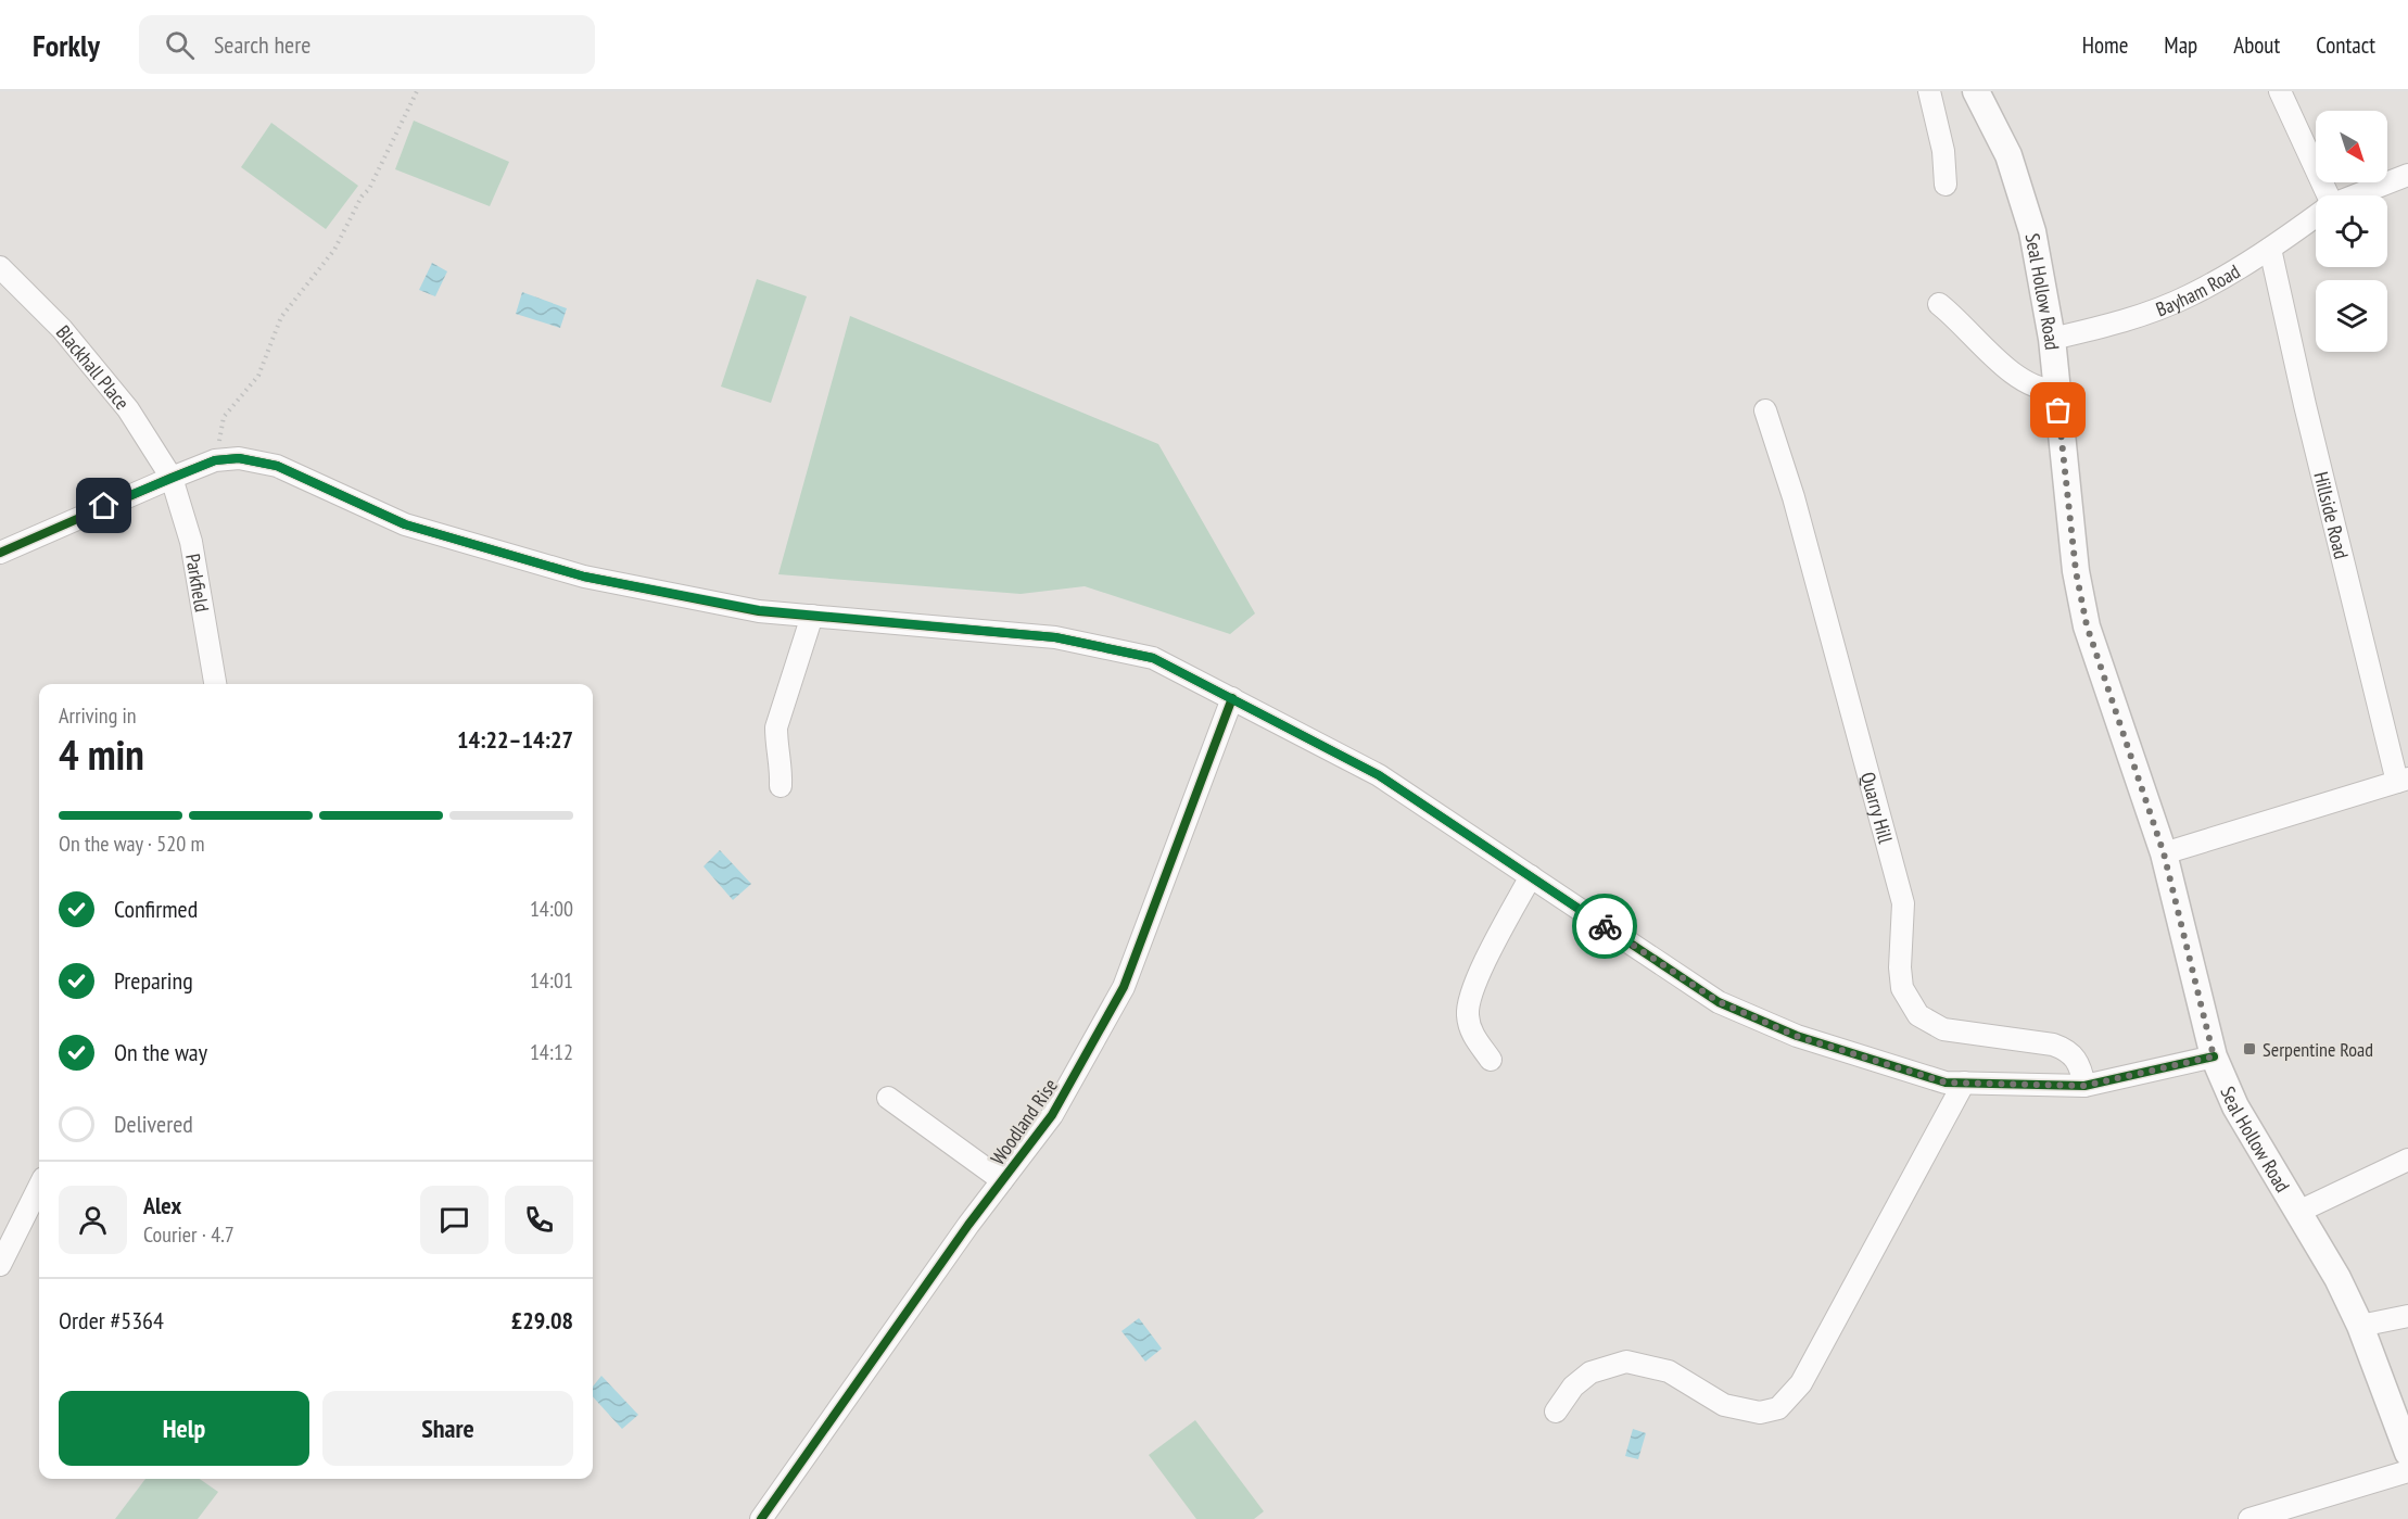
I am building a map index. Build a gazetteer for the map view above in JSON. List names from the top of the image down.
{
  "streets": {
    "main road": ["Seal Hollow Road"],
    "street": [
      "Bayham Road",
      "Blackhall Place",
      "Hillside Road",
      "Parkfield",
      "Quarry Hill",
      "Woodland Rise"
    ]
  },
  "crossings": [
    ["Bayham Road", "Seal Hollow Road"],
    ["Bayham Road", "Hillside Road"],
    ["Blackhall Place", "Parkfield"]
  ],
  "places": {
    "transit": ["Serpentine Road"]
  },
  "north": "bottom right",
  "page": {
    "header": "Forkly",
    "search": "Search here",
    "nav": [
      "Home",
      "Map",
      "About",
      "Contact"
    ],
    "heading": ["4 min", "Arriving in", "14:22–14:27"],
    "panel": [
      "Alex",
      "Courier · 4.7",
      "Order #5364",
      "£29.08"
    ],
    "bar": "On the way · 520 m",
    "list": [
      ["Confirmed", "14:00"],
      ["Preparing", "14:01"],
      ["On the way", "14:12"],
      "Delivered"
    ],
    "buttons": ["Help", "Share"]
  }
}
